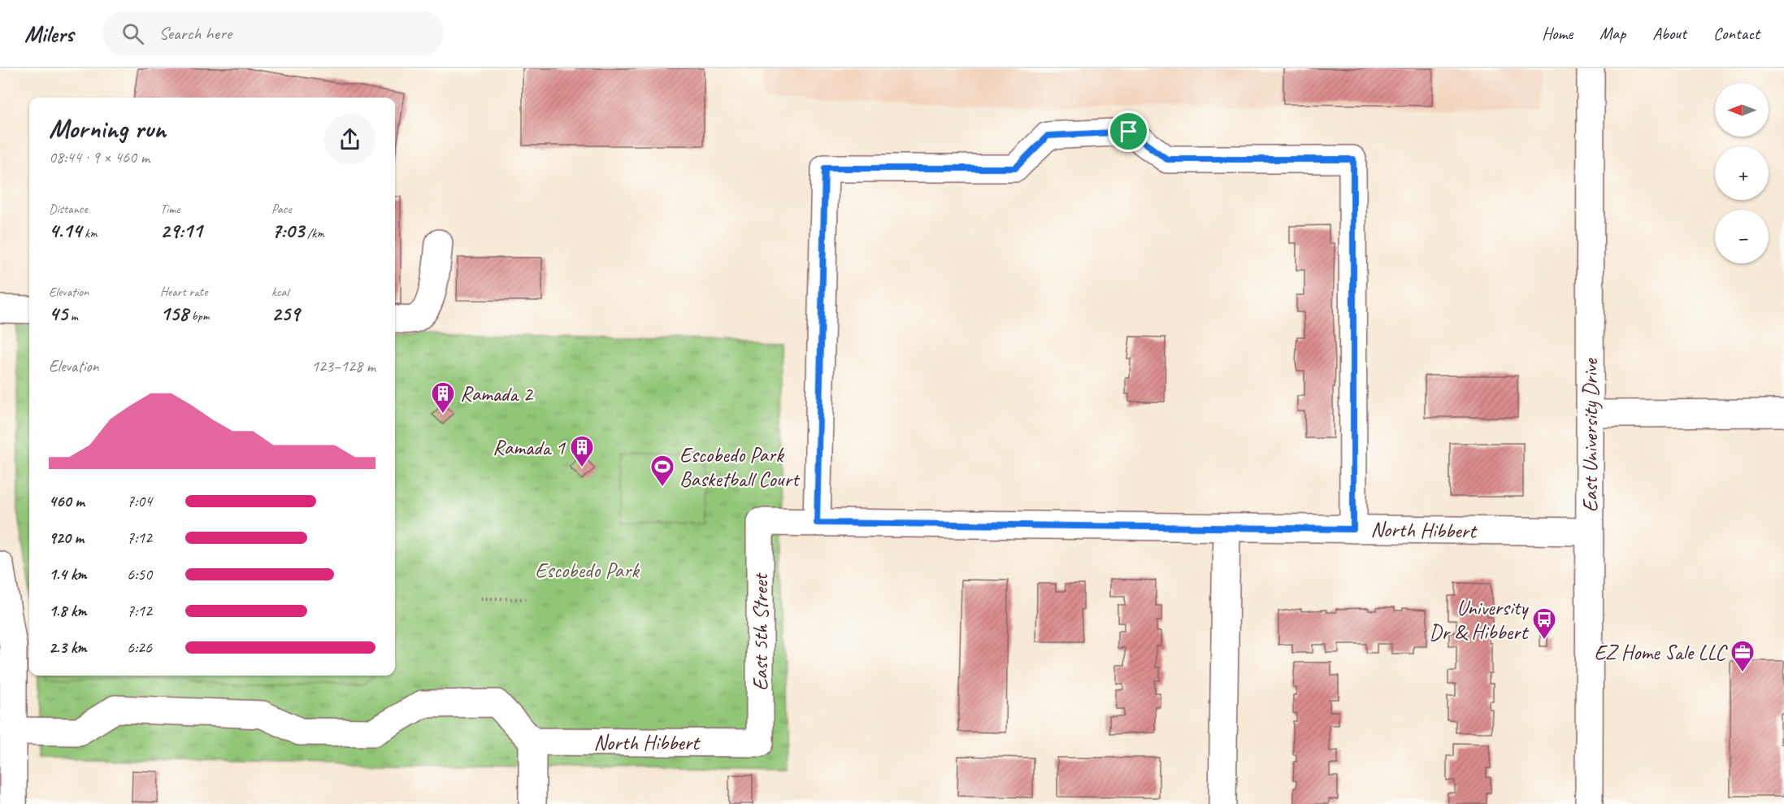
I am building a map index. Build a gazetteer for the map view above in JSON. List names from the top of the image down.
{
  "streets": {
    "street": ["East University Drive", "North Hibbert", "East 5th Street"]
  },
  "crossings": [
    ["East University Drive", "North Hibbert"],
    ["North Hibbert", "East 5th Street"]
  ],
  "parks": ["Escobedo Park"],
  "places": {
    "building": ["Ramada 2", "Ramada 1"],
    "sports": ["Escobedo Park Basketball Court"],
    "bus stop": ["University Dr & Hibbert"],
    "office": ["EZ Home Sale LLC"]
  },
  "north": "left",
  "page": {
    "header": "Milers",
    "search": "Search here",
    "nav": [
      "Home",
      "Map",
      "About",
      "Contact"
    ],
    "map_buttons": ["+", "−"],
    "heading": ["Morning run", "08:44 · 9 × 460 m"],
    "stats": [
      ["Distance", "4.14 km"],
      ["Time", "29:11"],
      ["Pace", "7:03 /km"],
      ["Elevation", "45 m"],
      ["Heart rate", "158 bpm"],
      ["kcal", "259"]
    ],
    "chart": ["Elevation", "123–128 m"],
    "list": [
      {
        "name": "460 m",
        "note": "7:04"
      },
      {
        "name": "920 m",
        "note": "7:12"
      },
      {
        "name": "1.4 km",
        "note": "6:50"
      },
      {
        "name": "1.8 km",
        "note": "7:12"
      },
      {
        "name": "2.3 km",
        "note": "6:26"
      }
    ]
  }
}
